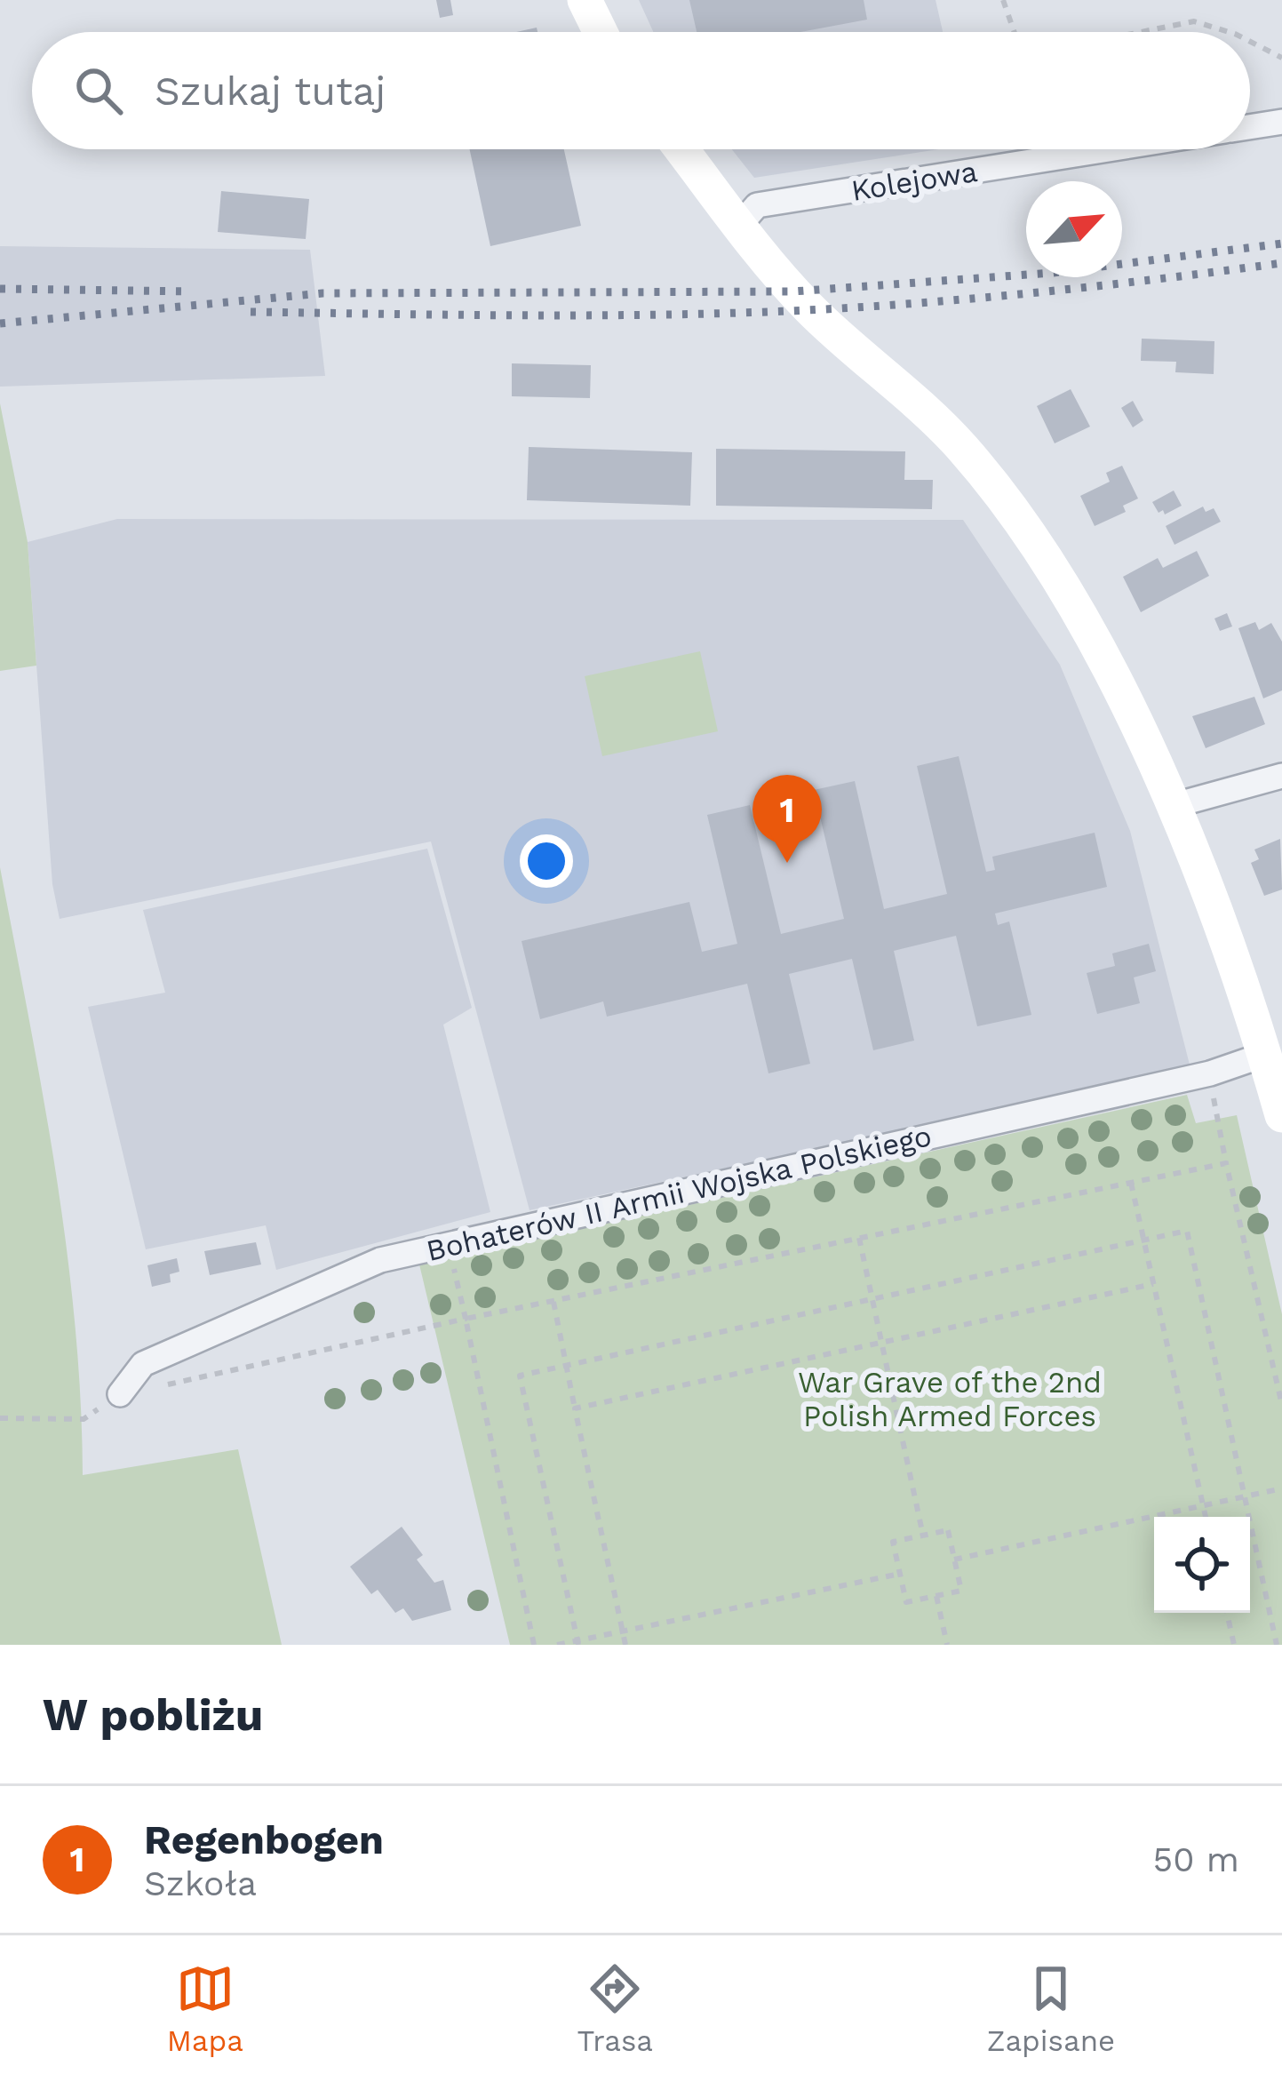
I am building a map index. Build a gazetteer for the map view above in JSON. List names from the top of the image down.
{
  "streets": {
    "street": ["Kolejowa", "Bohaterów II Armii Wojska Polskiego"]
  },
  "parks": ["War Grave of the 2nd Polish Armed Forces"],
  "north": "top right",
  "page": {
    "search": "Szukaj tutaj",
    "pins": "1",
    "heading": "W pobliżu",
    "list": [
      {
        "mark": "1",
        "name": "Regenbogen",
        "note": "Szkoła",
        "value": "50 m"
      }
    ],
    "nav": ["Mapa", "Trasa", "Zapisane"]
  }
}
